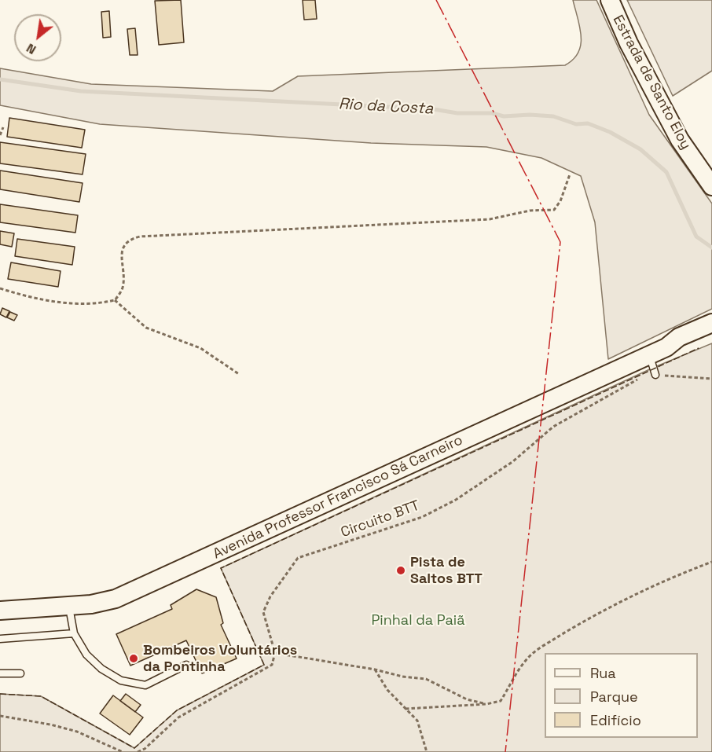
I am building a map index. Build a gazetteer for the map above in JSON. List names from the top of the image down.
{
  "streets": {
    "main road": ["Estrada de Santo Eloy", "Avenida Professor Francisco Sá Carneiro"],
    "path": ["Circuito BTT"]
  },
  "water": ["Rio da Costa"],
  "parks": ["Pinhal da Paiã"],
  "places": ["Pista de Saltos BTT", "Bombeiros Voluntários da Pontinha"],
  "legend": ["Rua", "Parque", "Edifício"],
  "north": "bottom left"
}
